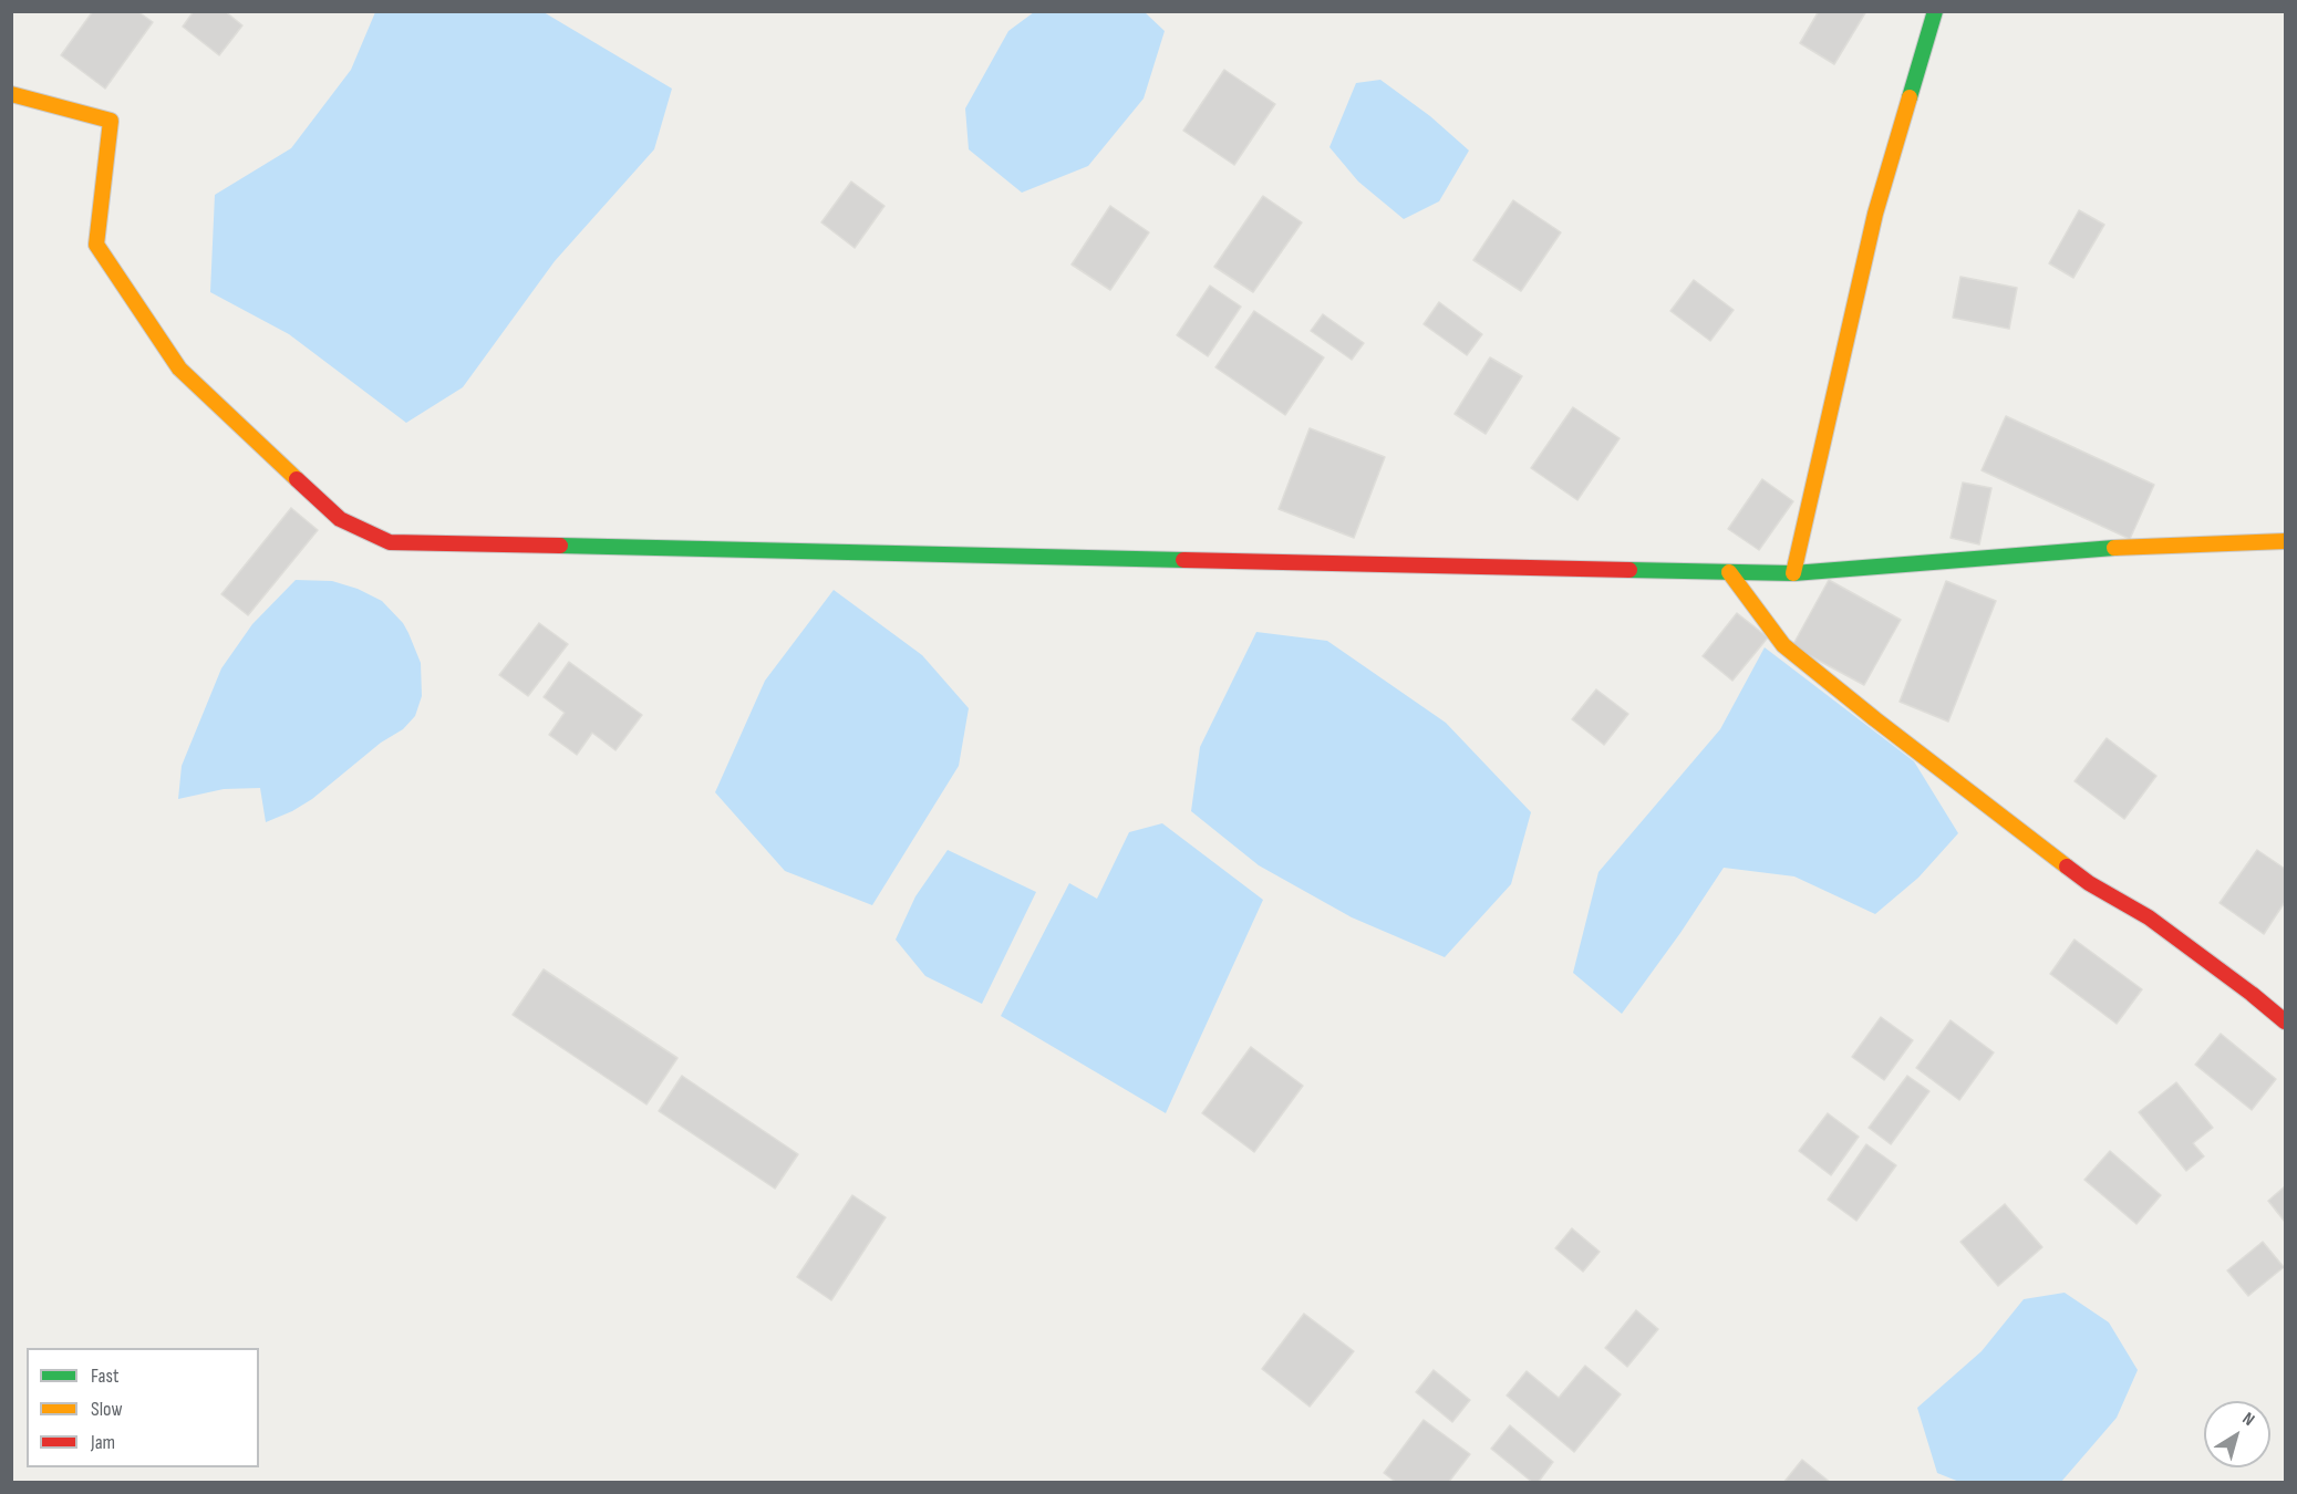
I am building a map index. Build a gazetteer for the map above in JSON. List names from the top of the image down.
{
  "legend": ["Fast", "Slow", "Jam"],
  "north": "top right"
}
